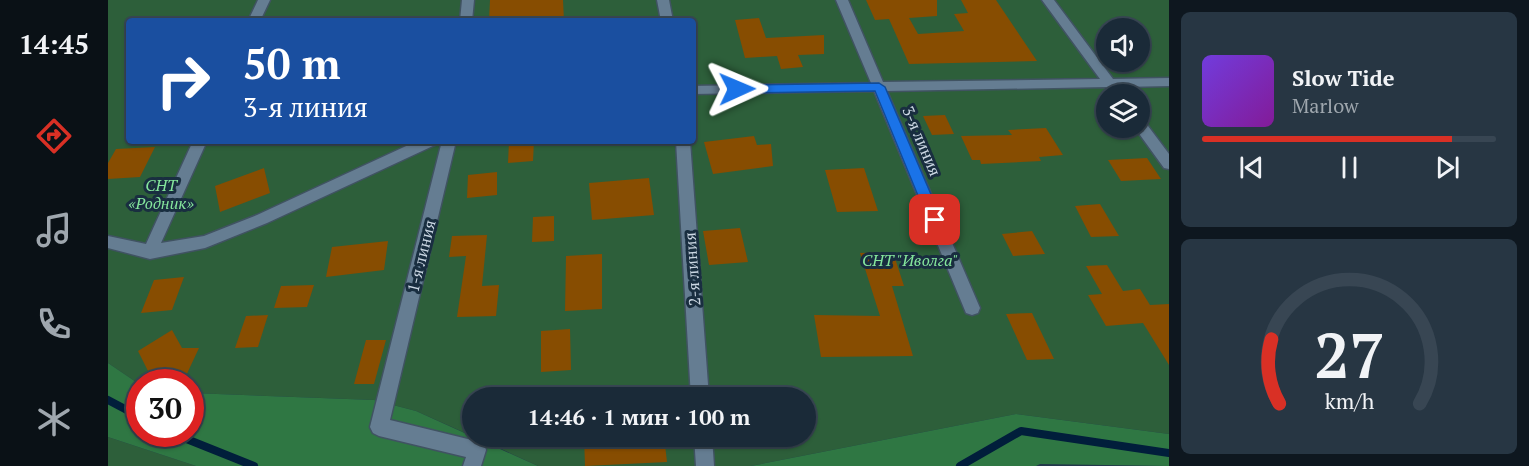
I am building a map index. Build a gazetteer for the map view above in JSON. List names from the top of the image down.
{
  "streets": {
    "street": ["3-я линия", "1-я линия", "2-я линия"]
  },
  "parks": ["СНТ «Родник»", "СНТ \"Иволга\""],
  "page": {
    "tabs": "14:45",
    "turn": ["50 m", "3-я линия"],
    "song": ["Slow Tide", "Marlow"],
    "limit": "30",
    "trip": "14:46 · 1 мин · 100 m",
    "gauge": ["27", "km/h"]
  }
}
